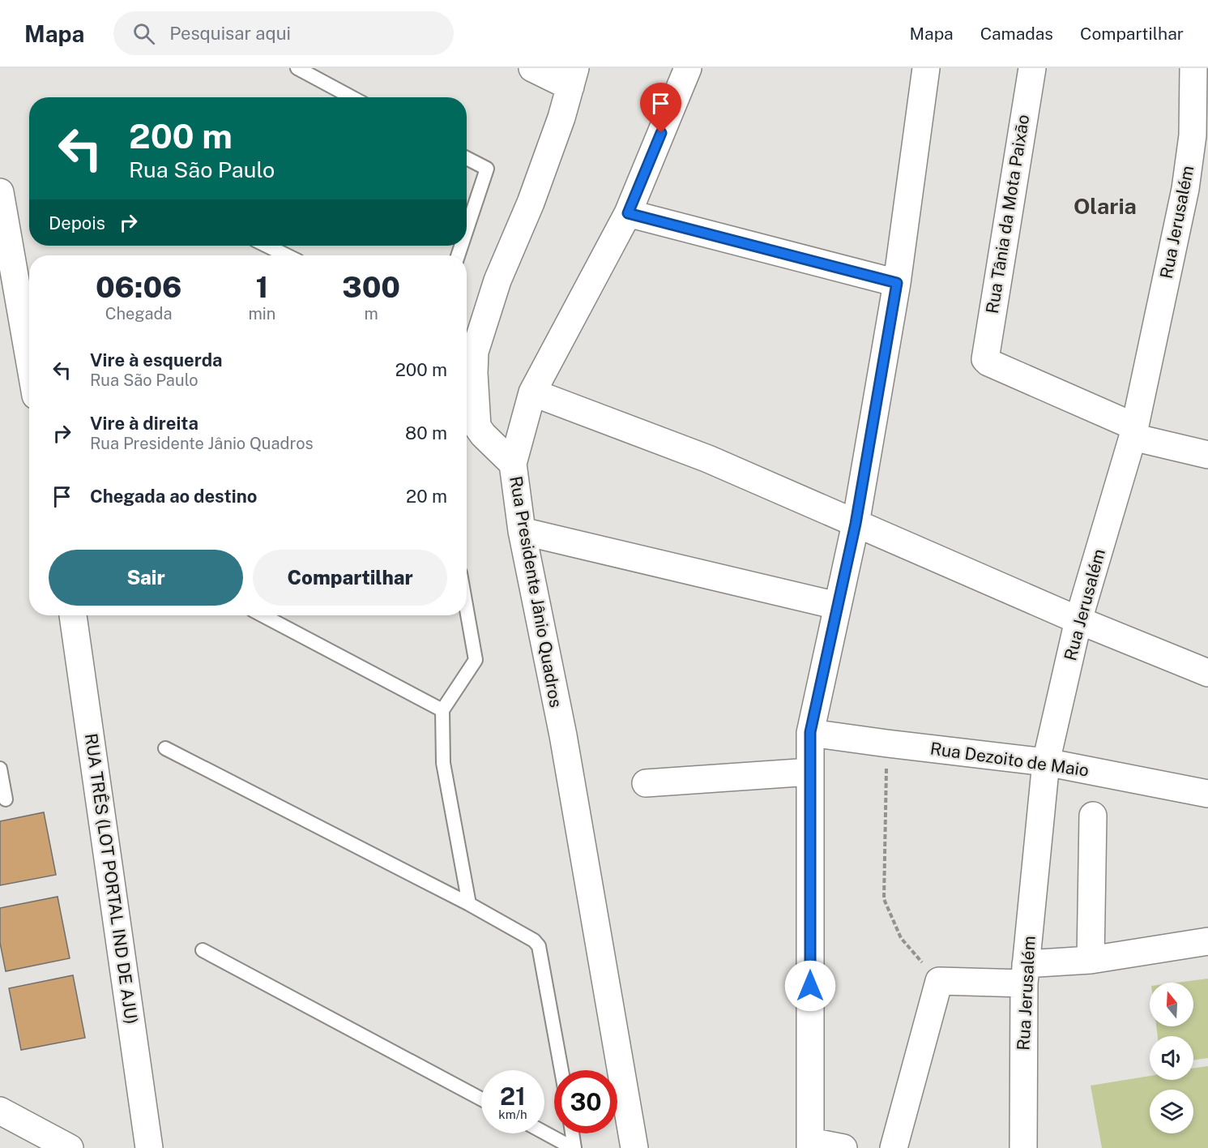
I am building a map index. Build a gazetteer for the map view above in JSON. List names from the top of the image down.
{
  "streets": {
    "street": [
      "Rua Tânia da Mota Paixão",
      "Rua Jerusalém",
      "Rua Presidente Jânio Quadros",
      "Rua Dezoito de Maio",
      "RUA TRÊS (LOT PORTAL IND DE AJU)"
    ]
  },
  "crossings": [
    ["Rua Tânia da Mota Paixão", "Rua Jerusalém"],
    ["Rua Jerusalém", "Rua Dezoito de Maio"]
  ],
  "districts": ["Olaria"],
  "north": "top",
  "page": {
    "header": "Mapa",
    "search": "Pesquisar aqui",
    "nav": ["Mapa", "Camadas", "Compartilhar"],
    "turn": ["200 m", "Rua São Paulo"],
    "then": "Depois",
    "eta": [
      "06:06",
      "Chegada",
      "1",
      "min",
      "300",
      "m"
    ],
    "list": [
      {
        "name": "Vire à esquerda",
        "note": "Rua São Paulo",
        "value": "200 m"
      },
      {
        "name": "Vire à direita",
        "note": "Rua Presidente Jânio Quadros",
        "value": "80 m"
      },
      {
        "name": "Chegada ao destino",
        "value": "20 m"
      }
    ],
    "buttons": ["Sair", "Compartilhar"],
    "speed": "21 km/h",
    "limit": "30"
  }
}
